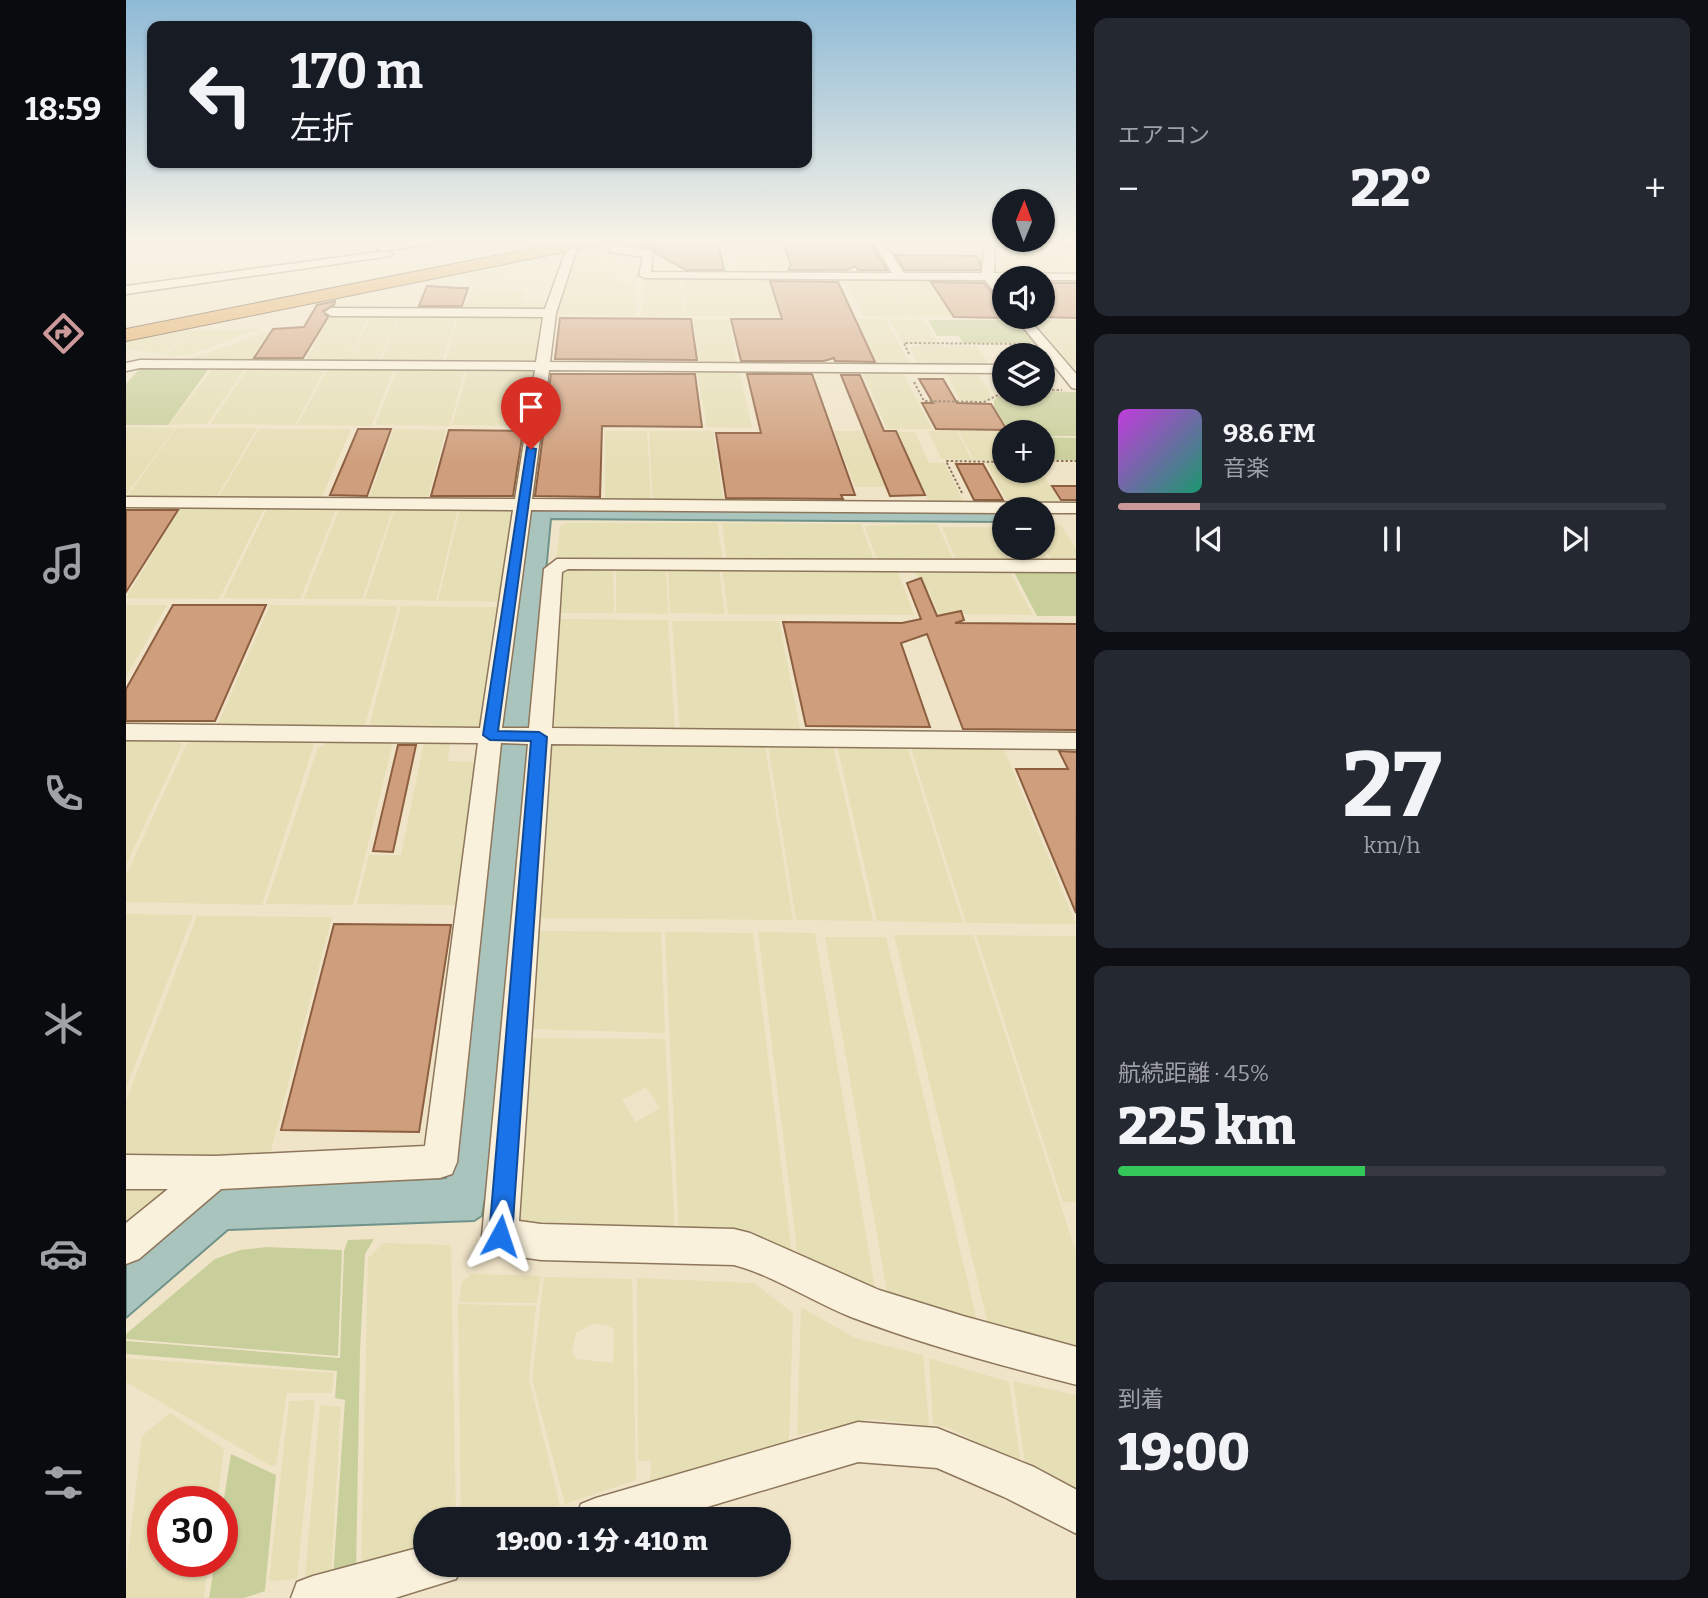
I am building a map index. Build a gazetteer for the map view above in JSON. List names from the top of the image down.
{
  "north": "top",
  "page": {
    "tabs": "18:59",
    "tile": [
      "エアコン",
      ["27", "km/h"],
      ["航続距離 · 45%", "225 km"],
      ["到着", "19:00"]
    ],
    "turn": ["170 m", "左折"],
    "heat": ["−", "22°", "+"],
    "map_buttons": ["+", "−"],
    "song": ["98.6 FM", "音楽"],
    "limit": "30",
    "trip": "19:00 · 1 分 · 410 m"
  }
}
